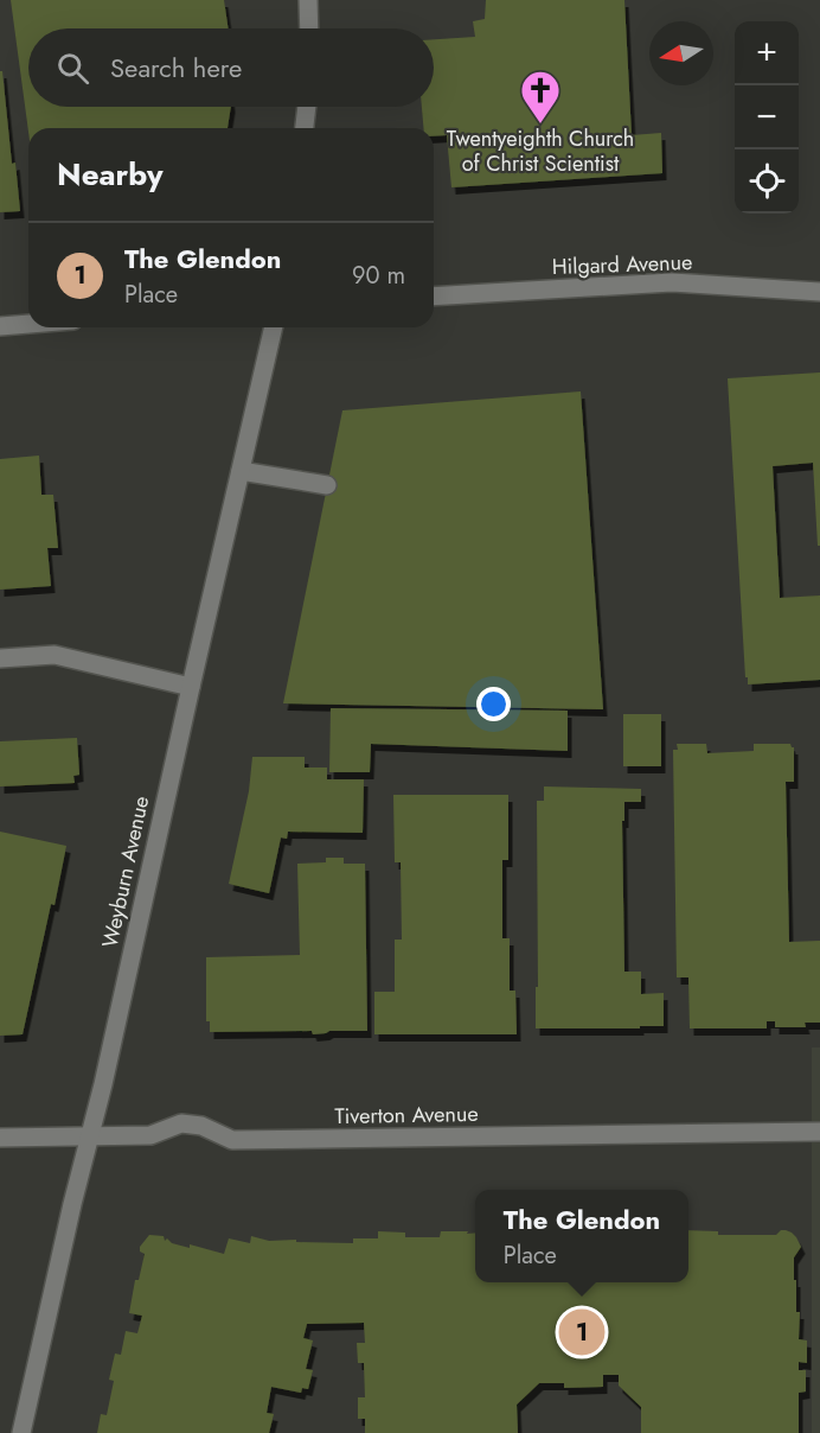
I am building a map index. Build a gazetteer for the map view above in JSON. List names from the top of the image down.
{
  "streets": {
    "street": ["Hilgard Avenue", "Weyburn Avenue", "Tiverton Avenue"]
  },
  "crossings": [
    ["Weyburn Avenue", "Tiverton Avenue"]
  ],
  "places": {
    "church": ["Twentyeighth Church of Christ Scientist"]
  },
  "north": "left",
  "page": {
    "map_buttons": ["+", "−"],
    "search": "Search here",
    "heading": "Nearby",
    "list": [
      {
        "mark": "1",
        "name": "The Glendon",
        "note": "Place",
        "value": "90 m"
      }
    ],
    "popup": ["The Glendon", "Place"],
    "pins": "1"
  }
}
